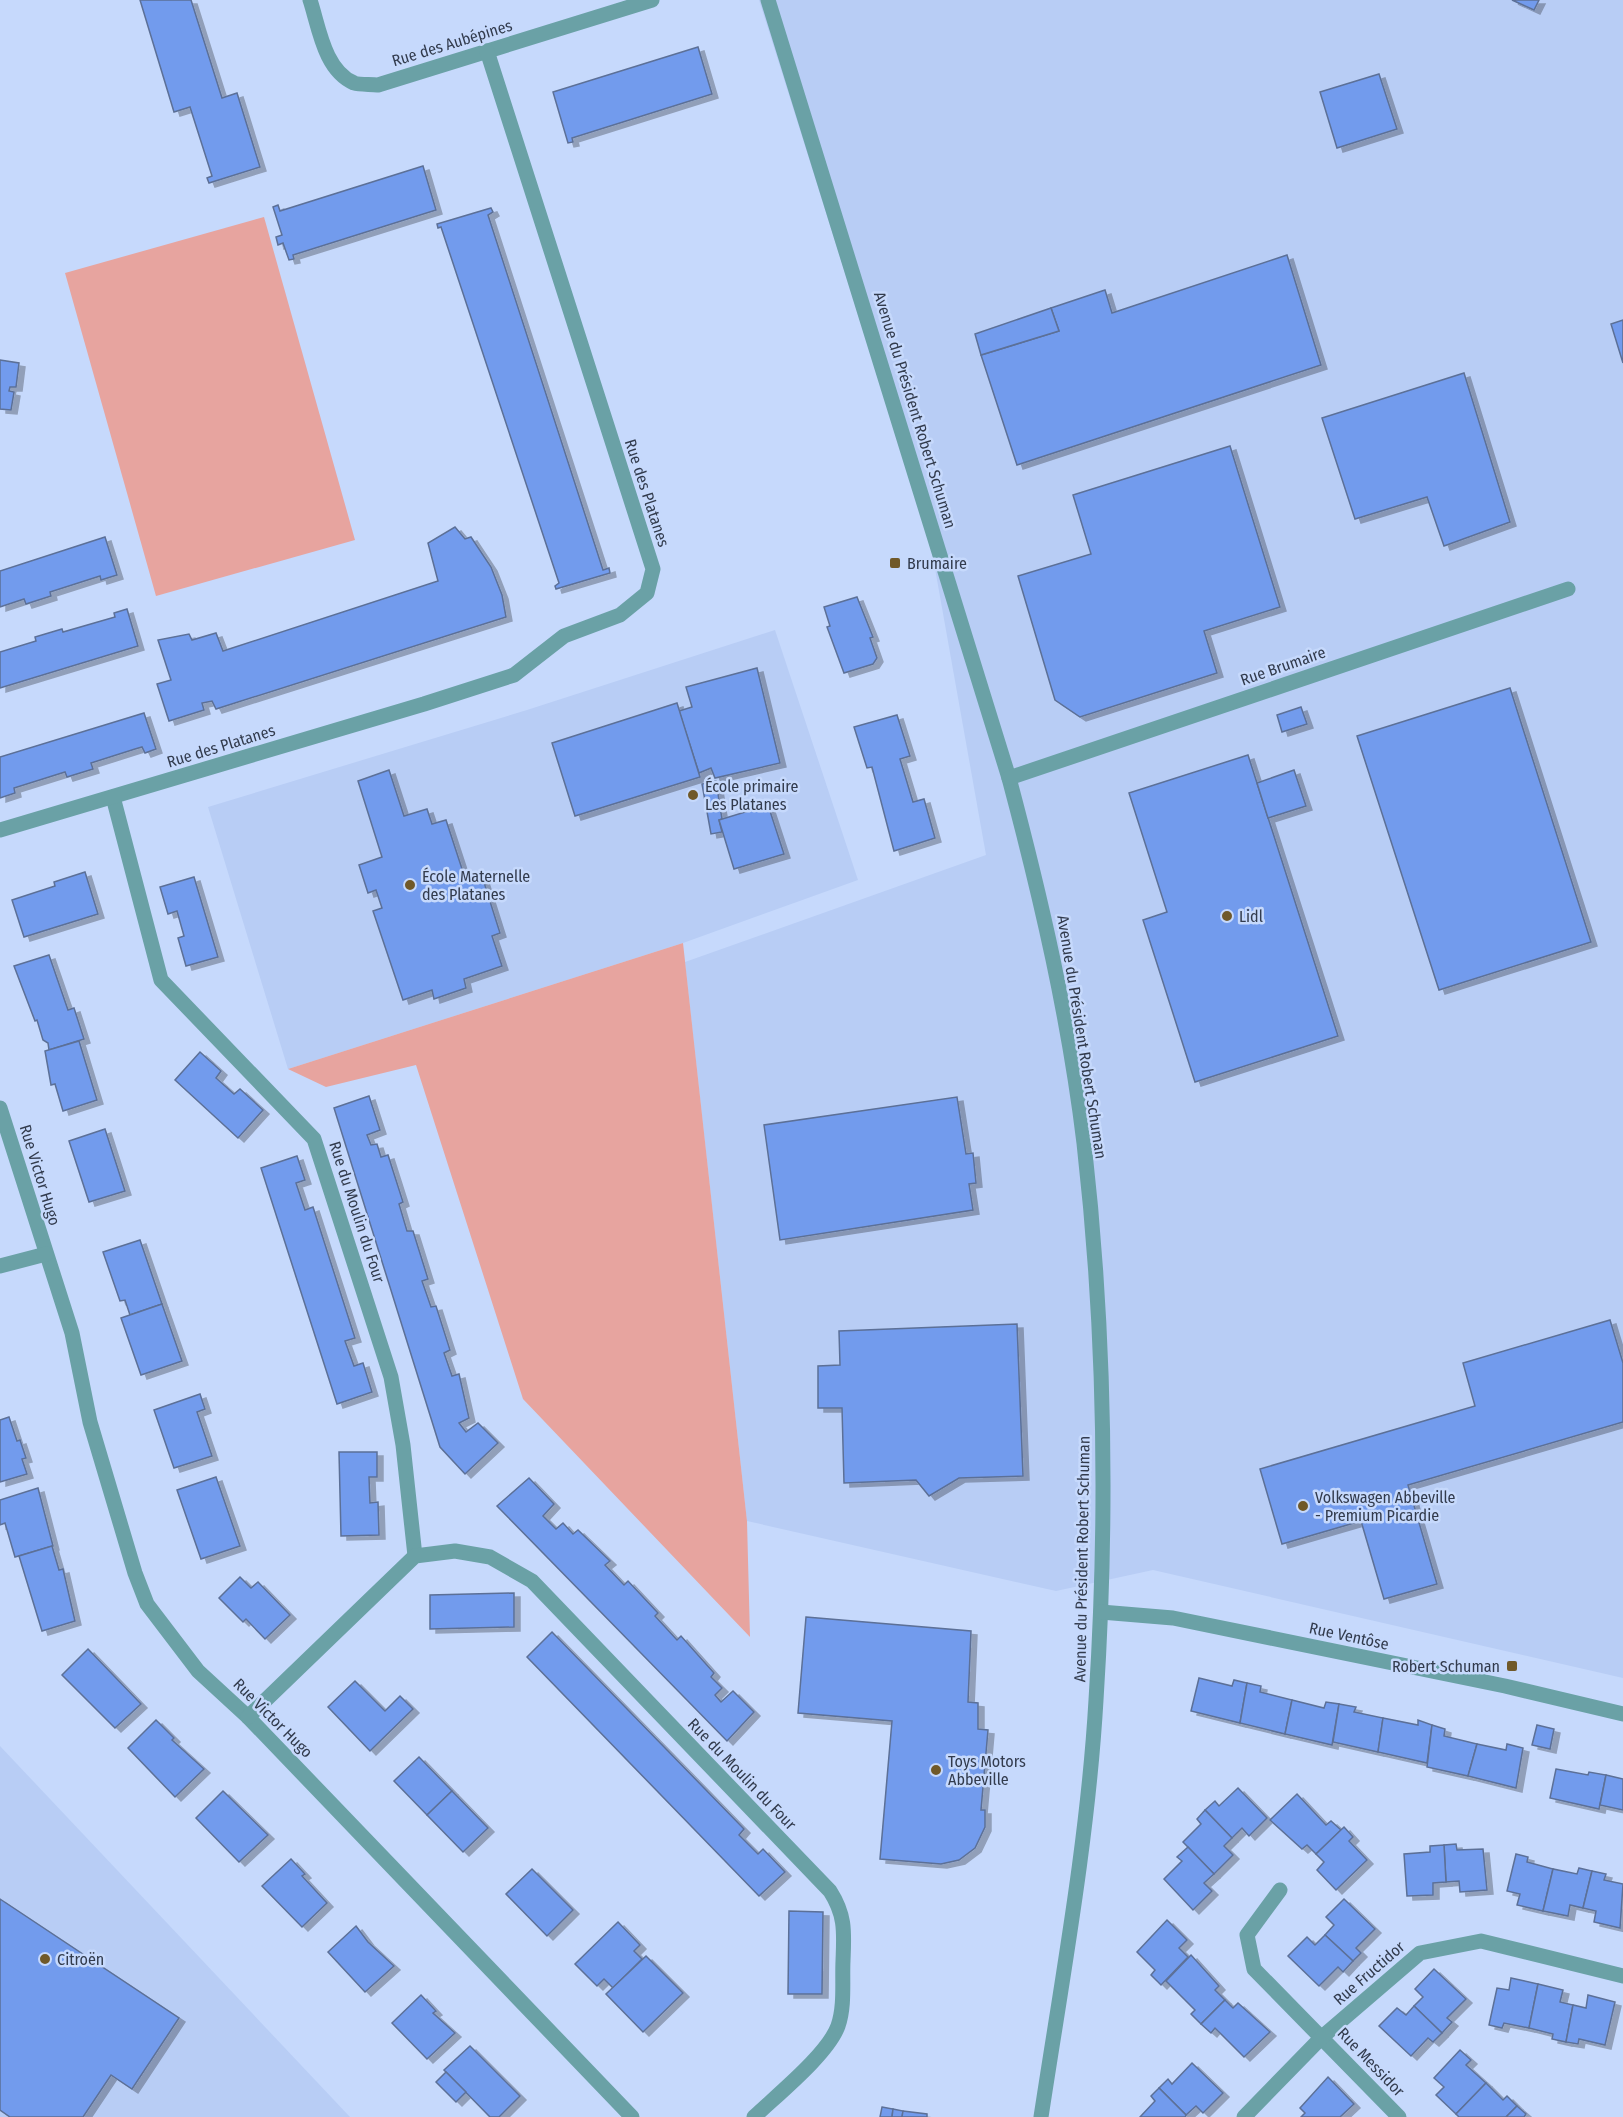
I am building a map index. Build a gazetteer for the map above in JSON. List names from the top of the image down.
{
  "streets": {
    "street": [
      "Rue des Aubépines",
      "Avenue du Président Robert Schuman",
      "Rue des Platanes",
      "Rue Brumaire",
      "Rue Victor Hugo",
      "Rue du Moulin du Four",
      "Rue Ventôse",
      "Rue Fructidor",
      "Rue Messidor"
    ]
  },
  "crossings": [
    ["Rue des Aubépines", "Rue des Platanes"],
    ["Avenue du Président Robert Schuman", "Rue Brumaire"],
    ["Avenue du Président Robert Schuman", "Rue Ventôse"],
    ["Rue des Platanes", "Rue du Moulin du Four"],
    ["Rue Fructidor", "Rue Messidor"]
  ],
  "places": {
    "transit": ["Brumaire", "Robert Schuman"],
    "other": [
      "École primaire Les Platanes",
      "École Maternelle des Platanes",
      "Lidl",
      "Volkswagen Abbeville - Premium Picardie",
      "Toys Motors Abbeville",
      "Citroën"
    ]
  }
}
